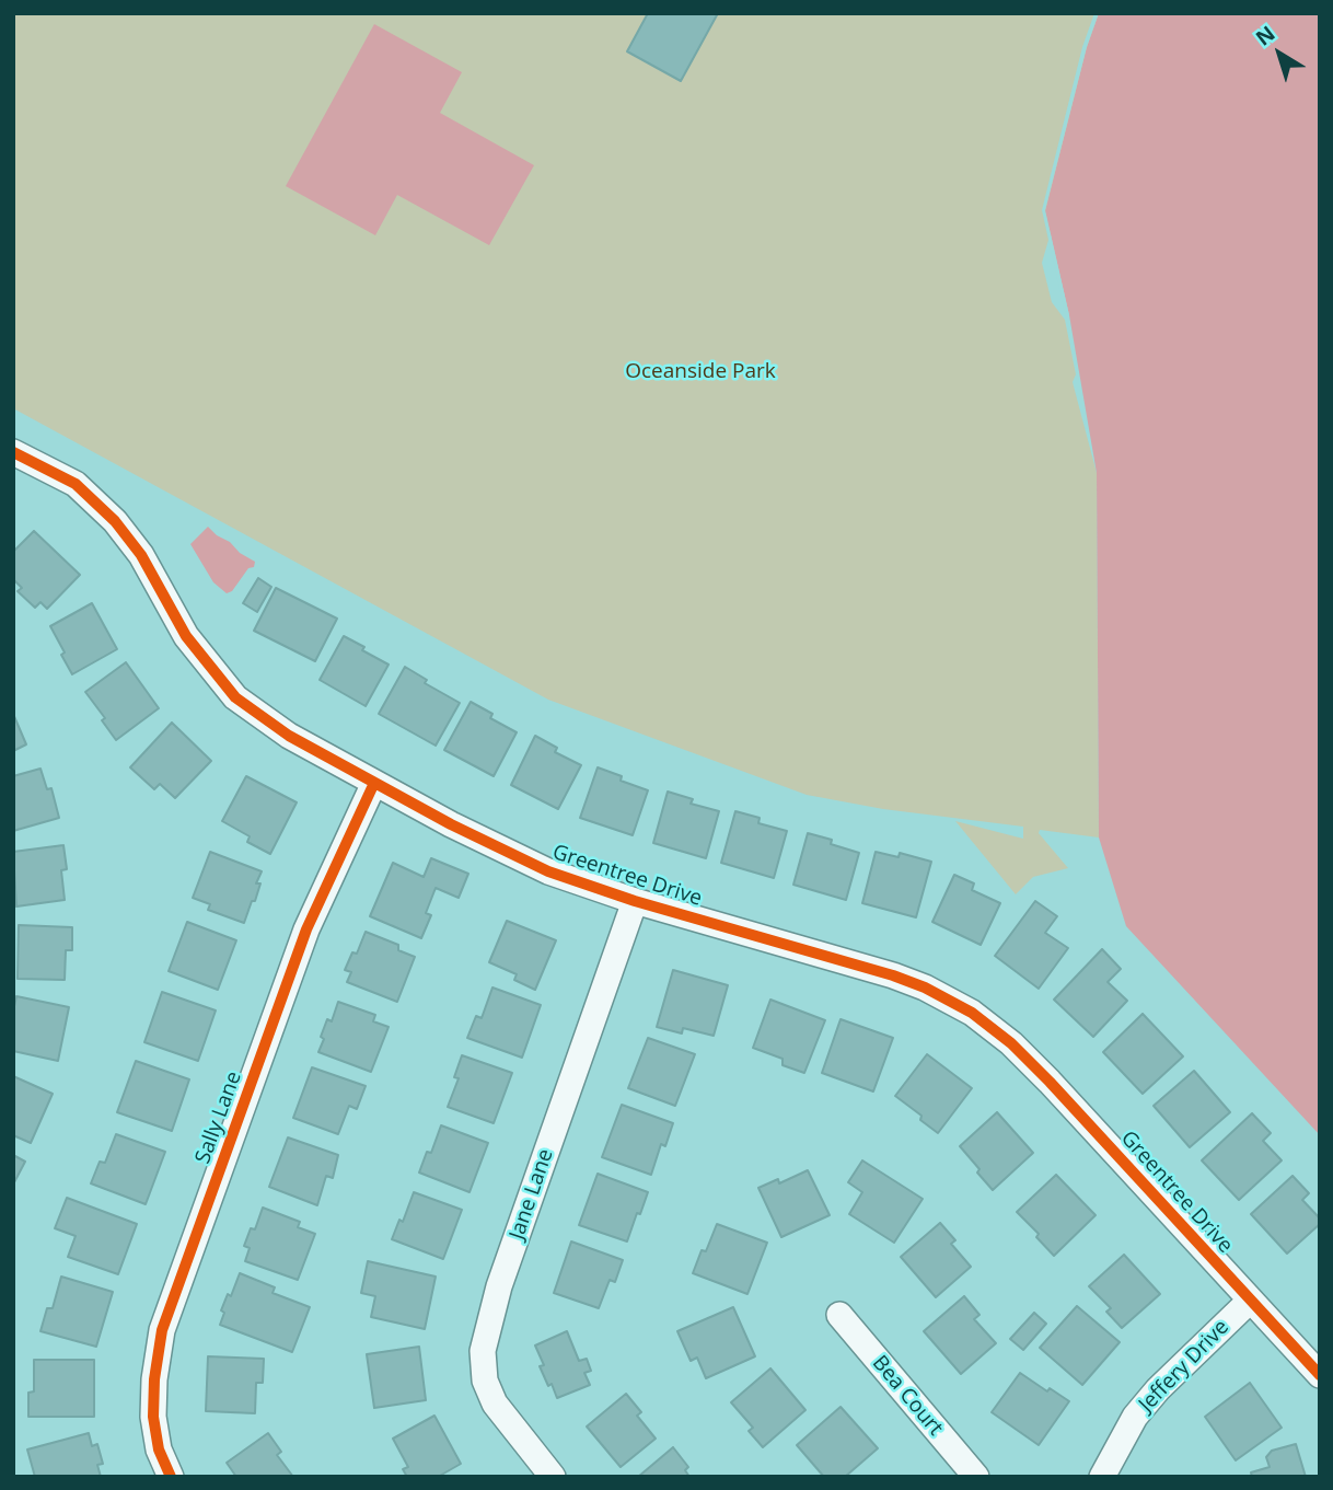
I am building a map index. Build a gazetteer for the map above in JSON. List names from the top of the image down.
{
  "streets": {
    "street": [
      "Greentree Drive",
      "Sally Lane",
      "Jane Lane",
      "Jeffery Drive",
      "Bea Court"
    ]
  },
  "crossings": [
    ["Greentree Drive", "Sally Lane"],
    ["Greentree Drive", "Jane Lane"],
    ["Greentree Drive", "Jeffery Drive"]
  ],
  "parks": ["Oceanside Park"],
  "north": "top left"
}
